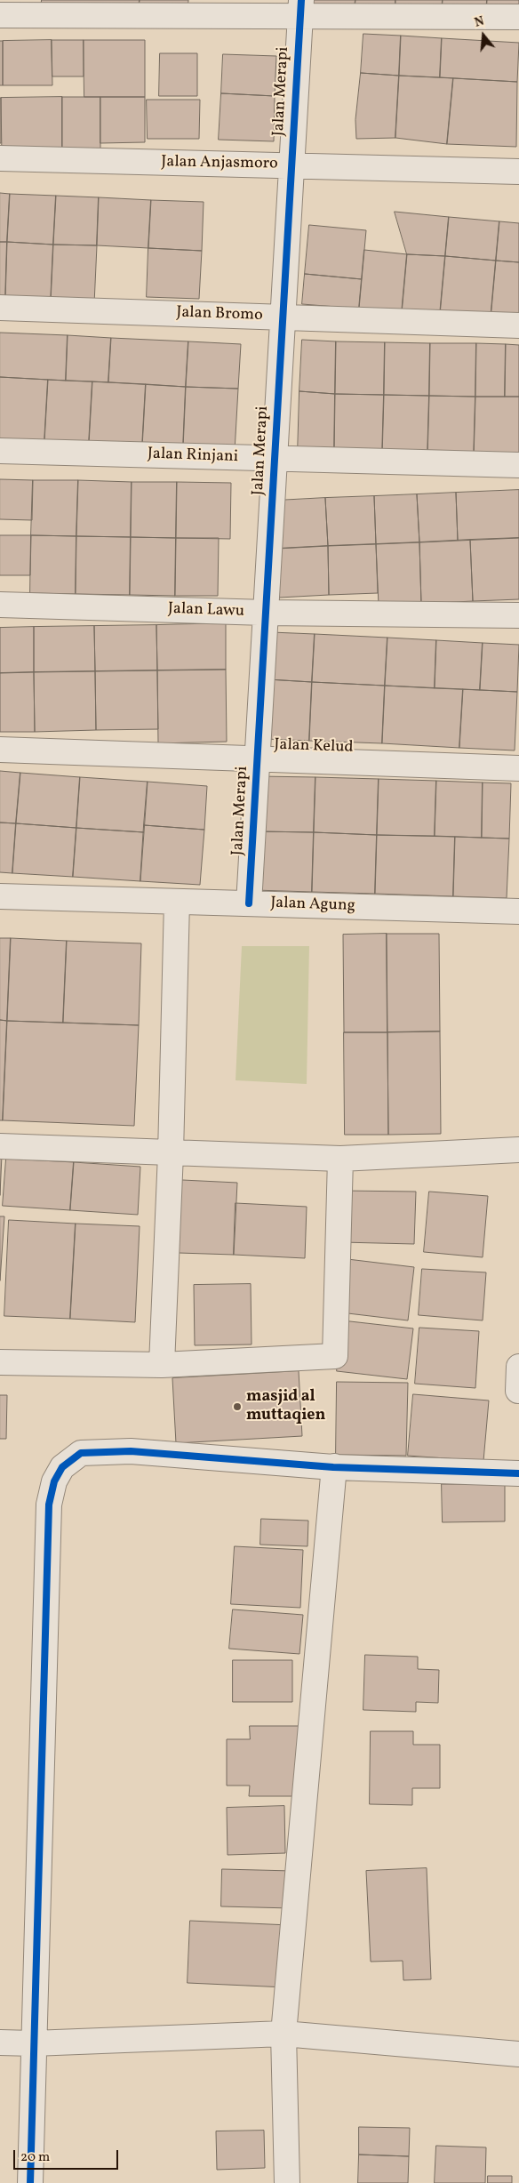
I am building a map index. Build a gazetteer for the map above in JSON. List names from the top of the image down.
{
  "streets": {
    "street": [
      "Jalan Merapi",
      "Jalan Anjasmoro",
      "Jalan Bromo",
      "Jalan Rinjani",
      "Jalan Lawu",
      "Jalan Kelud",
      "Jalan Agung"
    ]
  },
  "crossings": [
    ["Jalan Merapi", "Jalan Anjasmoro"],
    ["Jalan Merapi", "Jalan Bromo"],
    ["Jalan Merapi", "Jalan Rinjani"],
    ["Jalan Merapi", "Jalan Lawu"],
    ["Jalan Merapi", "Jalan Kelud"],
    ["Jalan Merapi", "Jalan Agung"]
  ],
  "places": ["masjid al muttaqien"],
  "scale_bar": "20 m",
  "north": "top"
}
